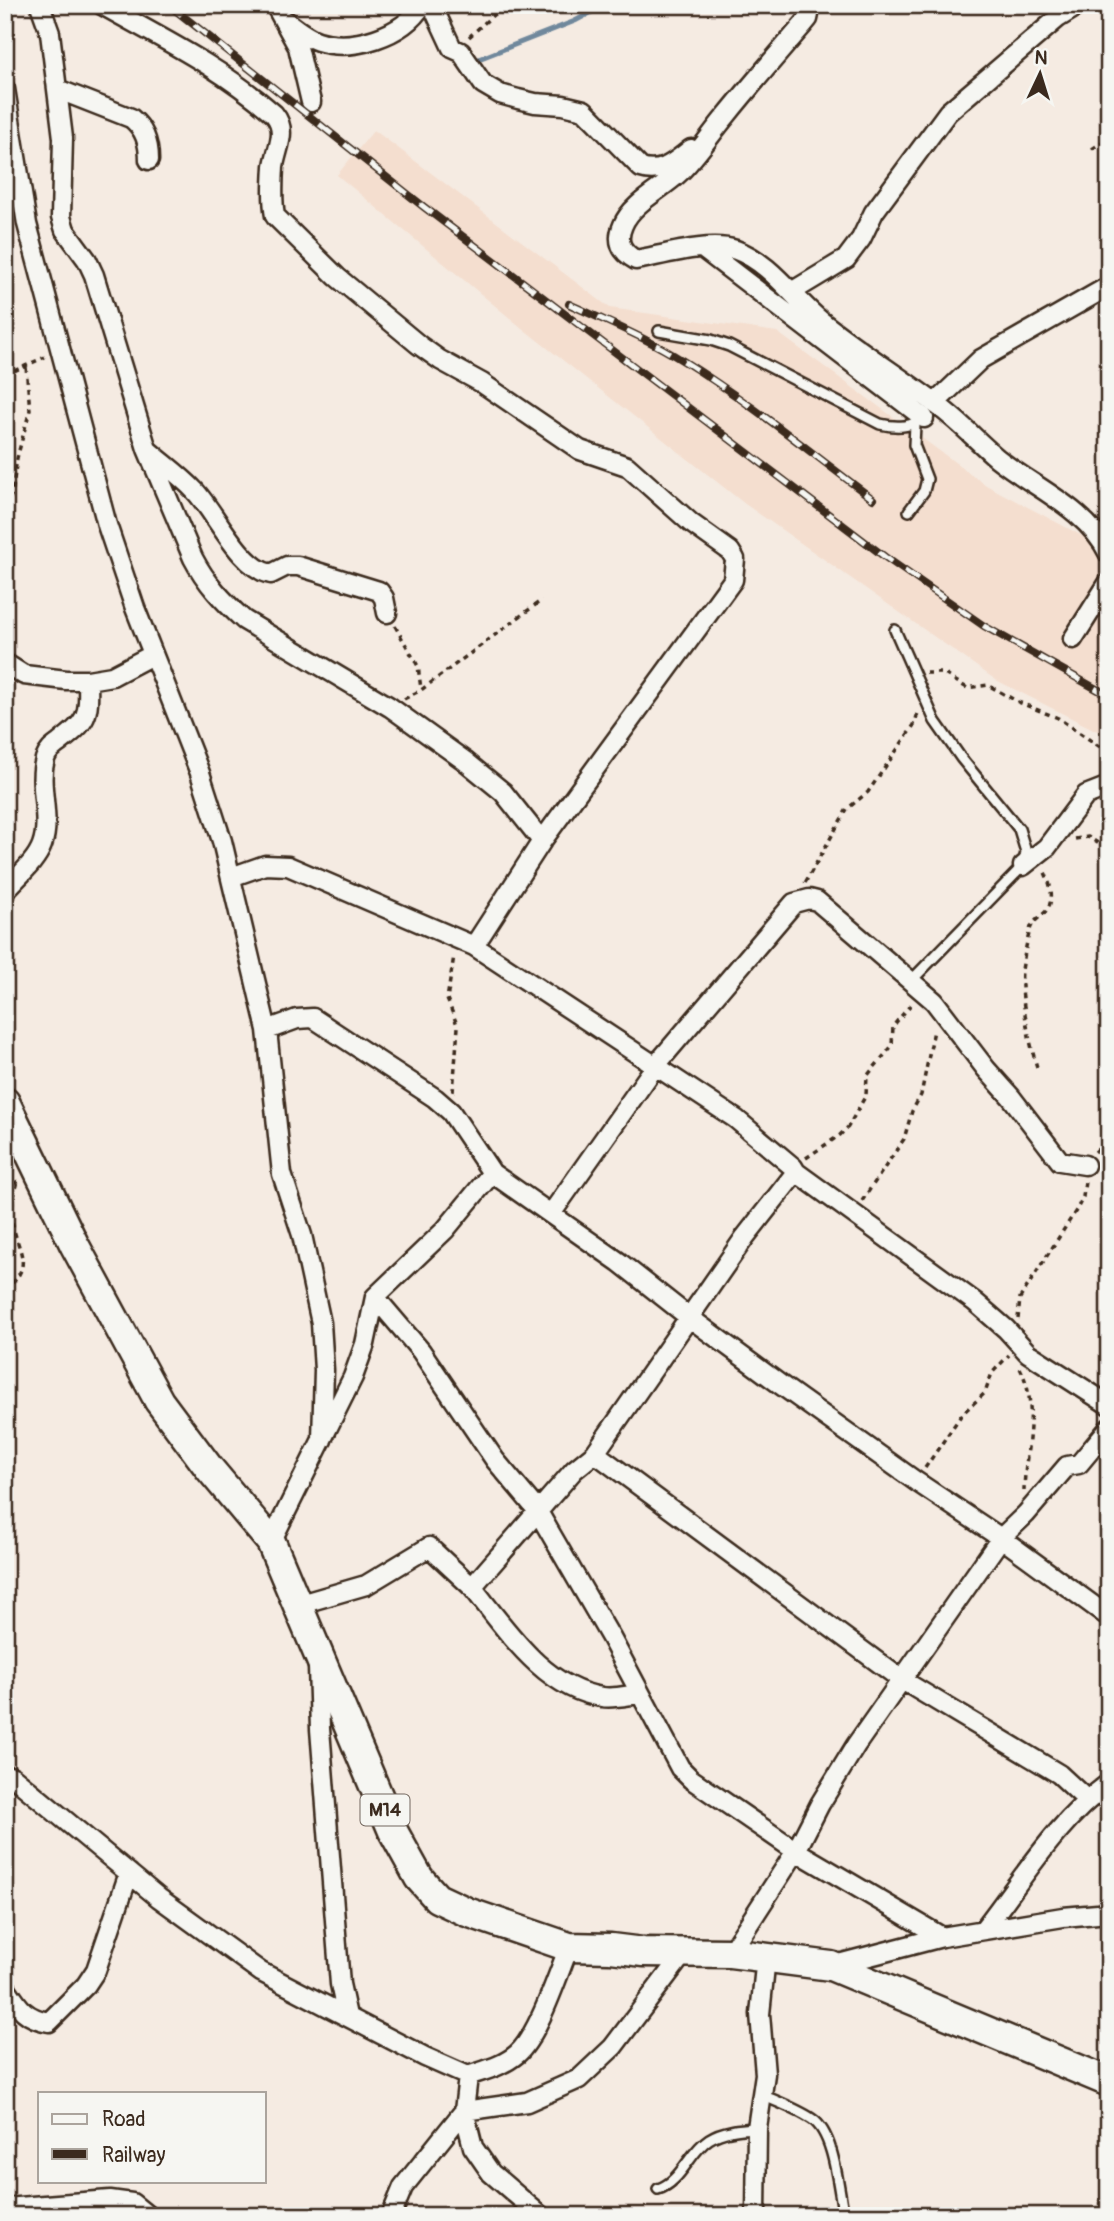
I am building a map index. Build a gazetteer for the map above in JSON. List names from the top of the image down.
{
  "streets": {
    "main road": ["M14"]
  },
  "legend": ["Road", "Railway"],
  "north": "top"
}
